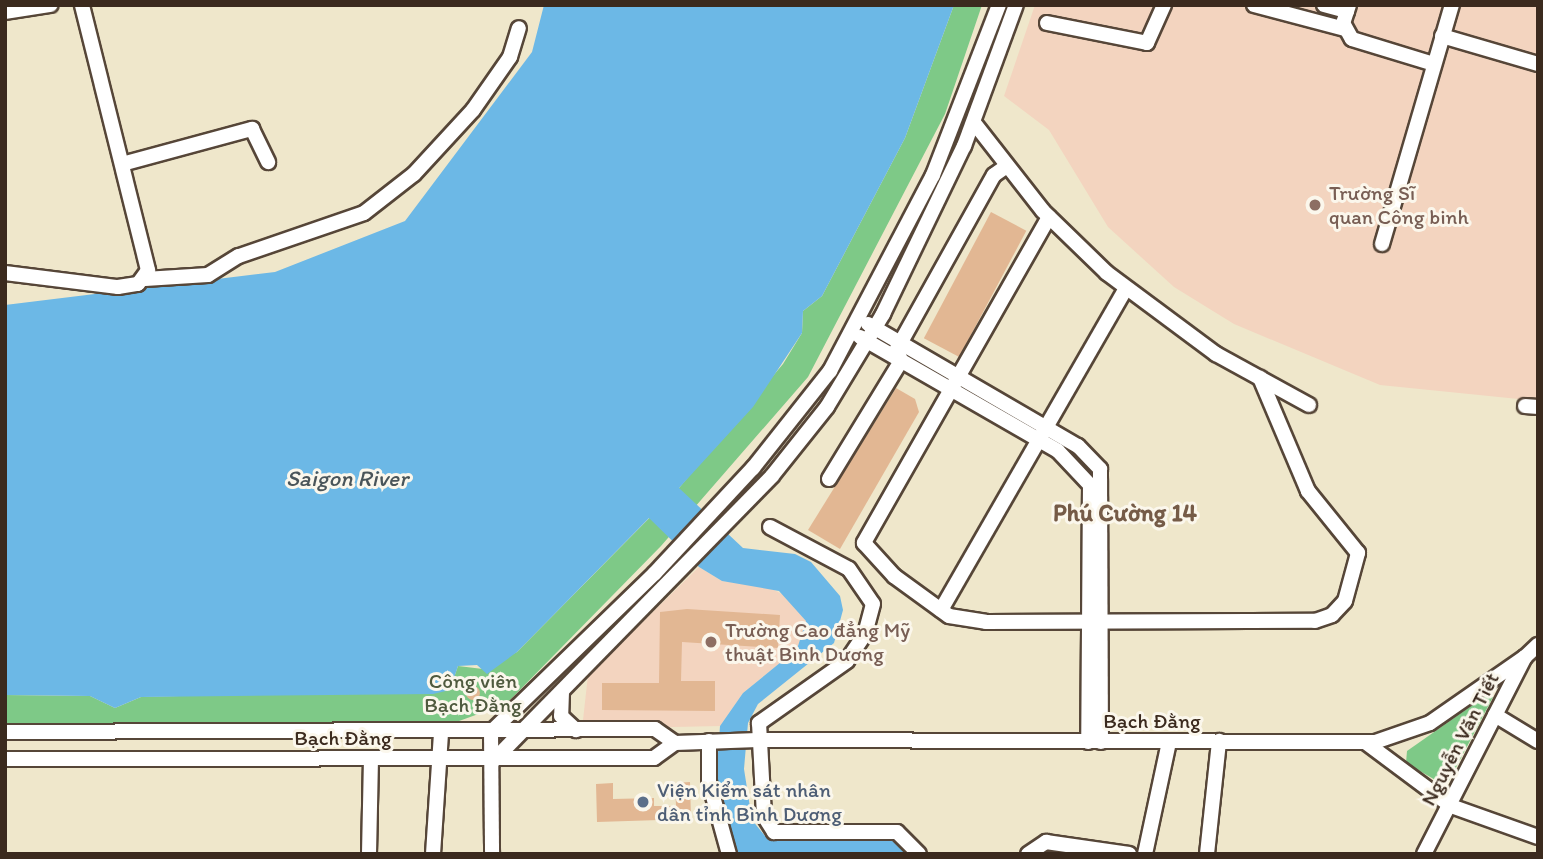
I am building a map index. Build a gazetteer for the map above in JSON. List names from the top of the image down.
{
  "streets": {
    "street": ["Bạch Đằng", "Nguyễn Văn Tiết"]
  },
  "crossings": [
    ["Bạch Đằng", "Nguyễn Văn Tiết"]
  ],
  "districts": ["Phú Cường 14"],
  "water": ["Saigon River"],
  "parks": ["Công viên Bạch Đằng"],
  "places": ["Trường Sĩ quan Công binh", "Trường Cao đẳng Mỹ thuật Bình Dương", "Viện Kiểm sát nhân dân tỉnh Bình Dương"]
}
